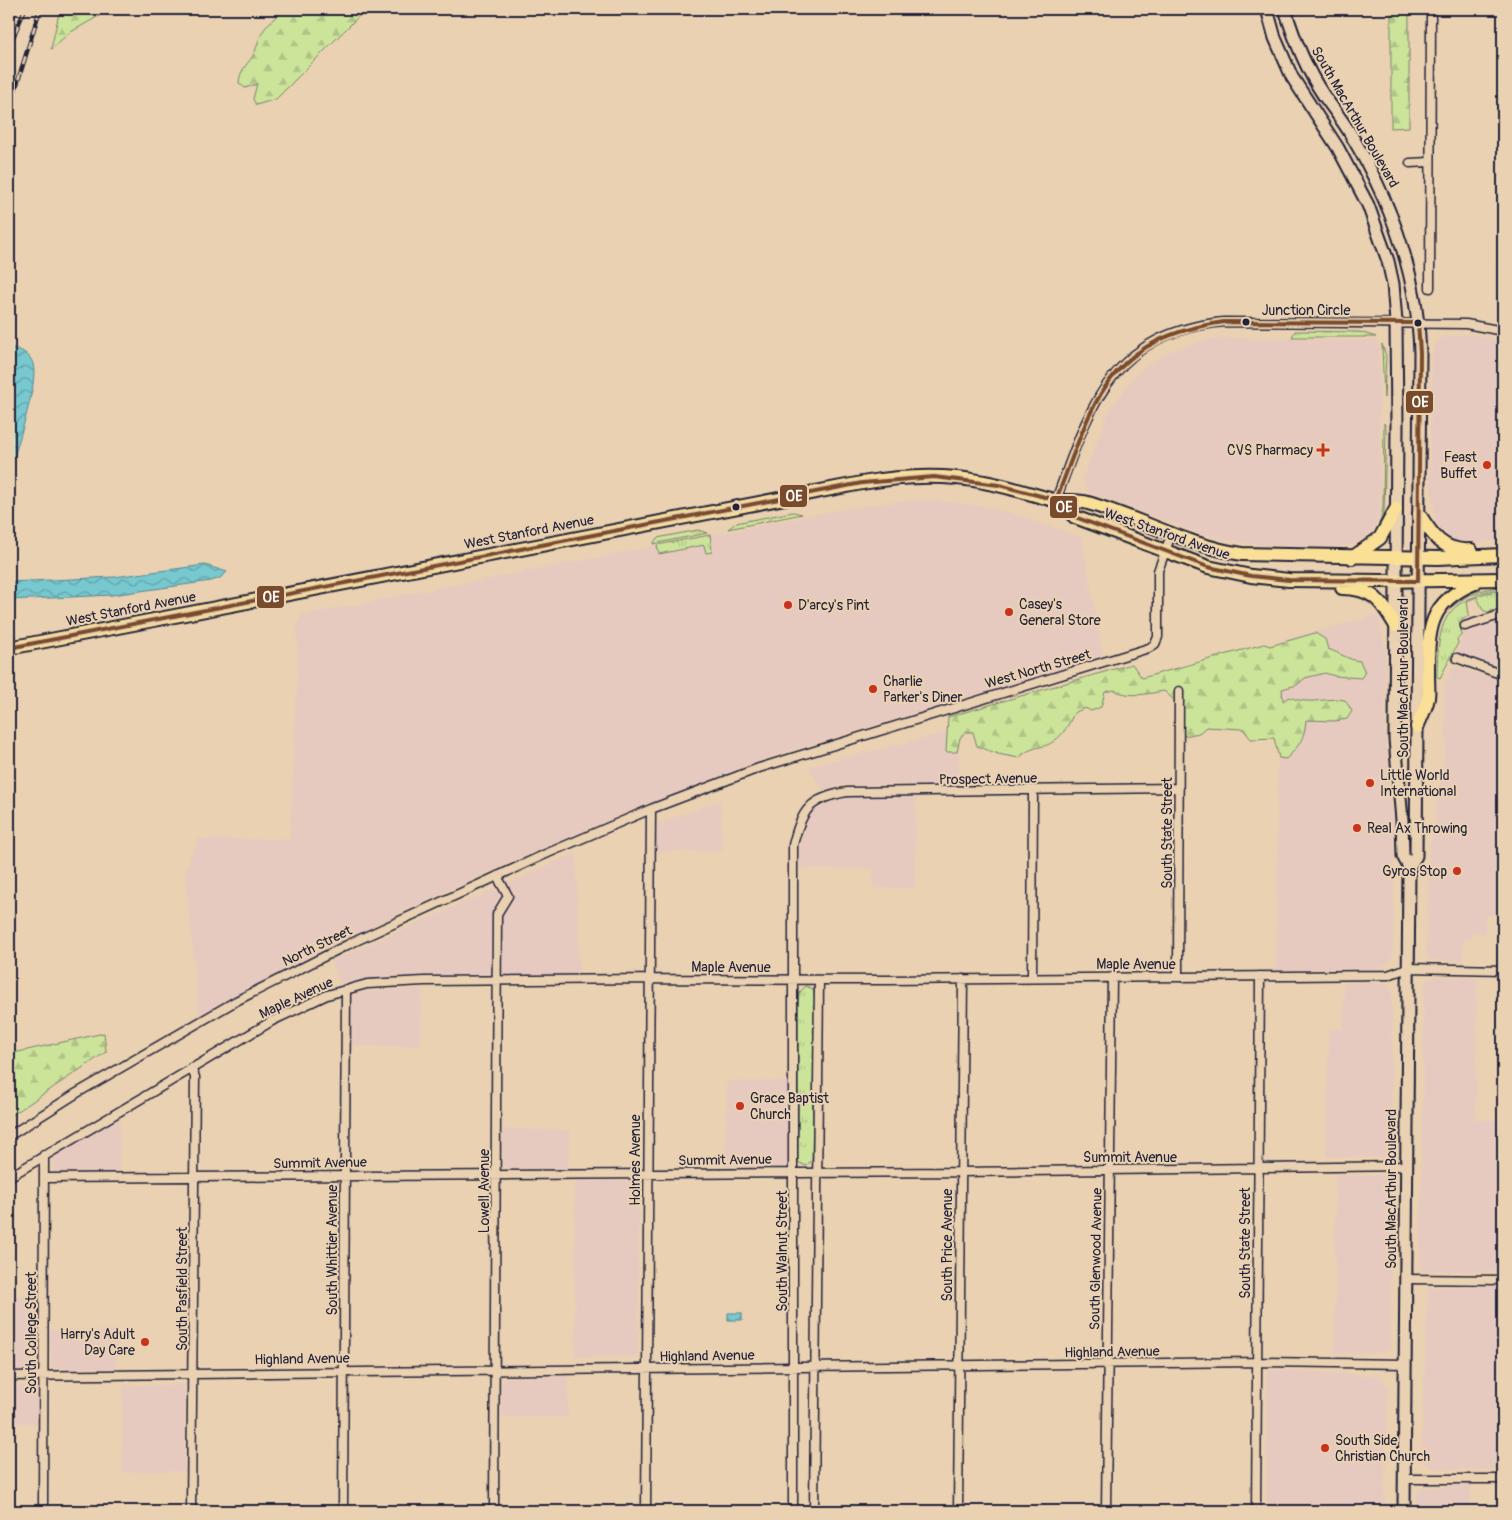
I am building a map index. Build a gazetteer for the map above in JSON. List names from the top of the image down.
{
  "streets": {
    "main road": ["South MacArthur Boulevard", "West Stanford Avenue"],
    "street": [
      "Junction Circle",
      "West North Street",
      "Prospect Avenue",
      "South State Street",
      "North Street",
      "Maple Avenue",
      "Summit Avenue",
      "Holmes Avenue",
      "Lowell Avenue",
      "South Price Avenue",
      "South Whittier Avenue",
      "South Walnut Street",
      "South Glenwood Avenue",
      "South Pasfield Street",
      "South College Street",
      "Highland Avenue"
    ]
  },
  "crossings": [
    ["South MacArthur Boulevard", "Junction Circle"],
    ["South MacArthur Boulevard", "West Stanford Avenue"],
    ["South MacArthur Boulevard", "Maple Avenue"],
    ["South MacArthur Boulevard", "Summit Avenue"],
    ["South MacArthur Boulevard", "Highland Avenue"],
    ["Junction Circle", "West Stanford Avenue"],
    ["West Stanford Avenue", "West North Street"],
    ["West North Street", "North Street"],
    ["West North Street", "Holmes Avenue"],
    ["Prospect Avenue", "South State Street"],
    ["Prospect Avenue", "South Walnut Street"],
    ["South State Street", "Maple Avenue"],
    ["South State Street", "Summit Avenue"],
    ["South State Street", "Highland Avenue"],
    ["North Street", "Holmes Avenue"],
    ["North Street", "Lowell Avenue"],
    ["Maple Avenue", "Holmes Avenue"],
    ["Maple Avenue", "Lowell Avenue"],
    ["Maple Avenue", "South Price Avenue"],
    ["Maple Avenue", "South Whittier Avenue"],
    ["Maple Avenue", "South Walnut Street"],
    ["Maple Avenue", "South Glenwood Avenue"],
    ["Maple Avenue", "South Pasfield Street"],
    ["Maple Avenue", "South College Street"],
    ["Summit Avenue", "Holmes Avenue"],
    ["Summit Avenue", "Lowell Avenue"],
    ["Summit Avenue", "South Price Avenue"],
    ["Summit Avenue", "South Whittier Avenue"],
    ["Summit Avenue", "South Walnut Street"],
    ["Summit Avenue", "South Glenwood Avenue"],
    ["Summit Avenue", "South Pasfield Street"],
    ["Summit Avenue", "South College Street"],
    ["Holmes Avenue", "Highland Avenue"],
    ["Lowell Avenue", "Highland Avenue"],
    ["South Price Avenue", "Highland Avenue"],
    ["South Whittier Avenue", "Highland Avenue"],
    ["South Walnut Street", "Highland Avenue"],
    ["South Glenwood Avenue", "Highland Avenue"],
    ["South Pasfield Street", "Highland Avenue"],
    ["South College Street", "Highland Avenue"]
  ],
  "places": {
    "health": ["CVS Pharmacy"],
    "other": [
      "Feast Buffet",
      "D'arcy's Pint",
      "Casey's General Store",
      "Charlie Parker's Diner",
      "Little World International",
      "Real Ax Throwing",
      "Gyros Stop",
      "Grace Baptist Church",
      "Harry's Adult Day Care",
      "South Side Christian Church"
    ]
  },
  "lines": ["transit line 0E"]
}
